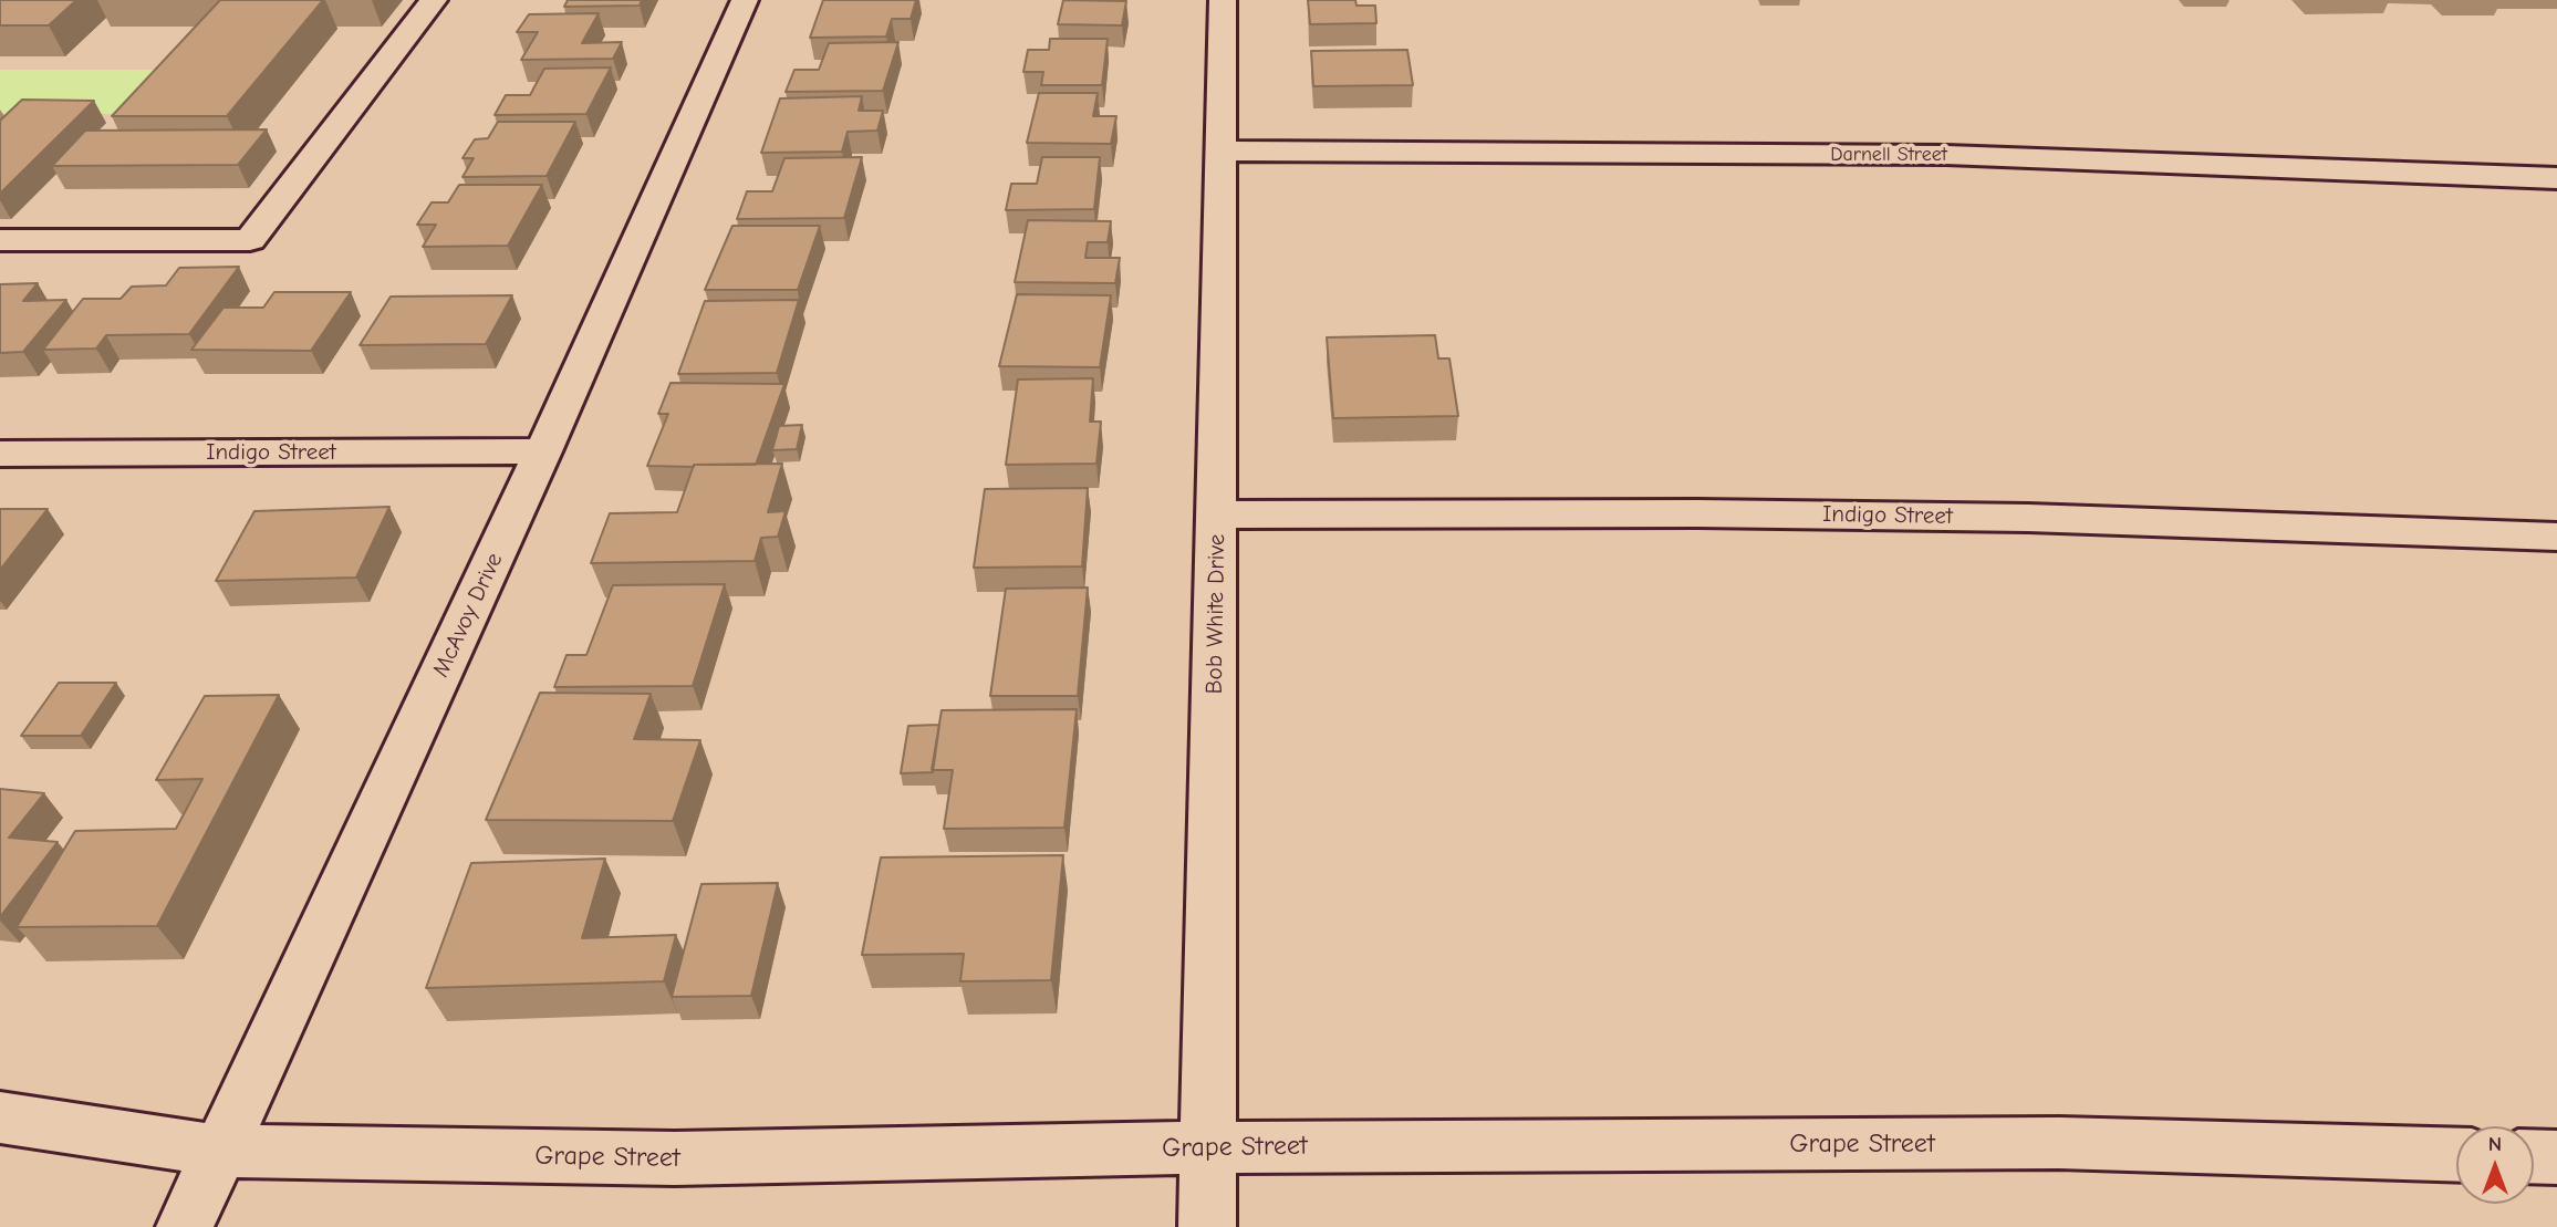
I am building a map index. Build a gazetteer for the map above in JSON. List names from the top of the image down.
{
  "streets": {
    "street": [
      "Darnell Street",
      "Indigo Street",
      "Bob White Drive",
      "McAvoy Drive",
      "Grape Street"
    ]
  },
  "crossings": [
    ["Darnell Street", "Bob White Drive"],
    ["Indigo Street", "Bob White Drive"],
    ["Indigo Street", "McAvoy Drive"],
    ["Bob White Drive", "Grape Street"],
    ["McAvoy Drive", "Grape Street"]
  ],
  "north": "top"
}
